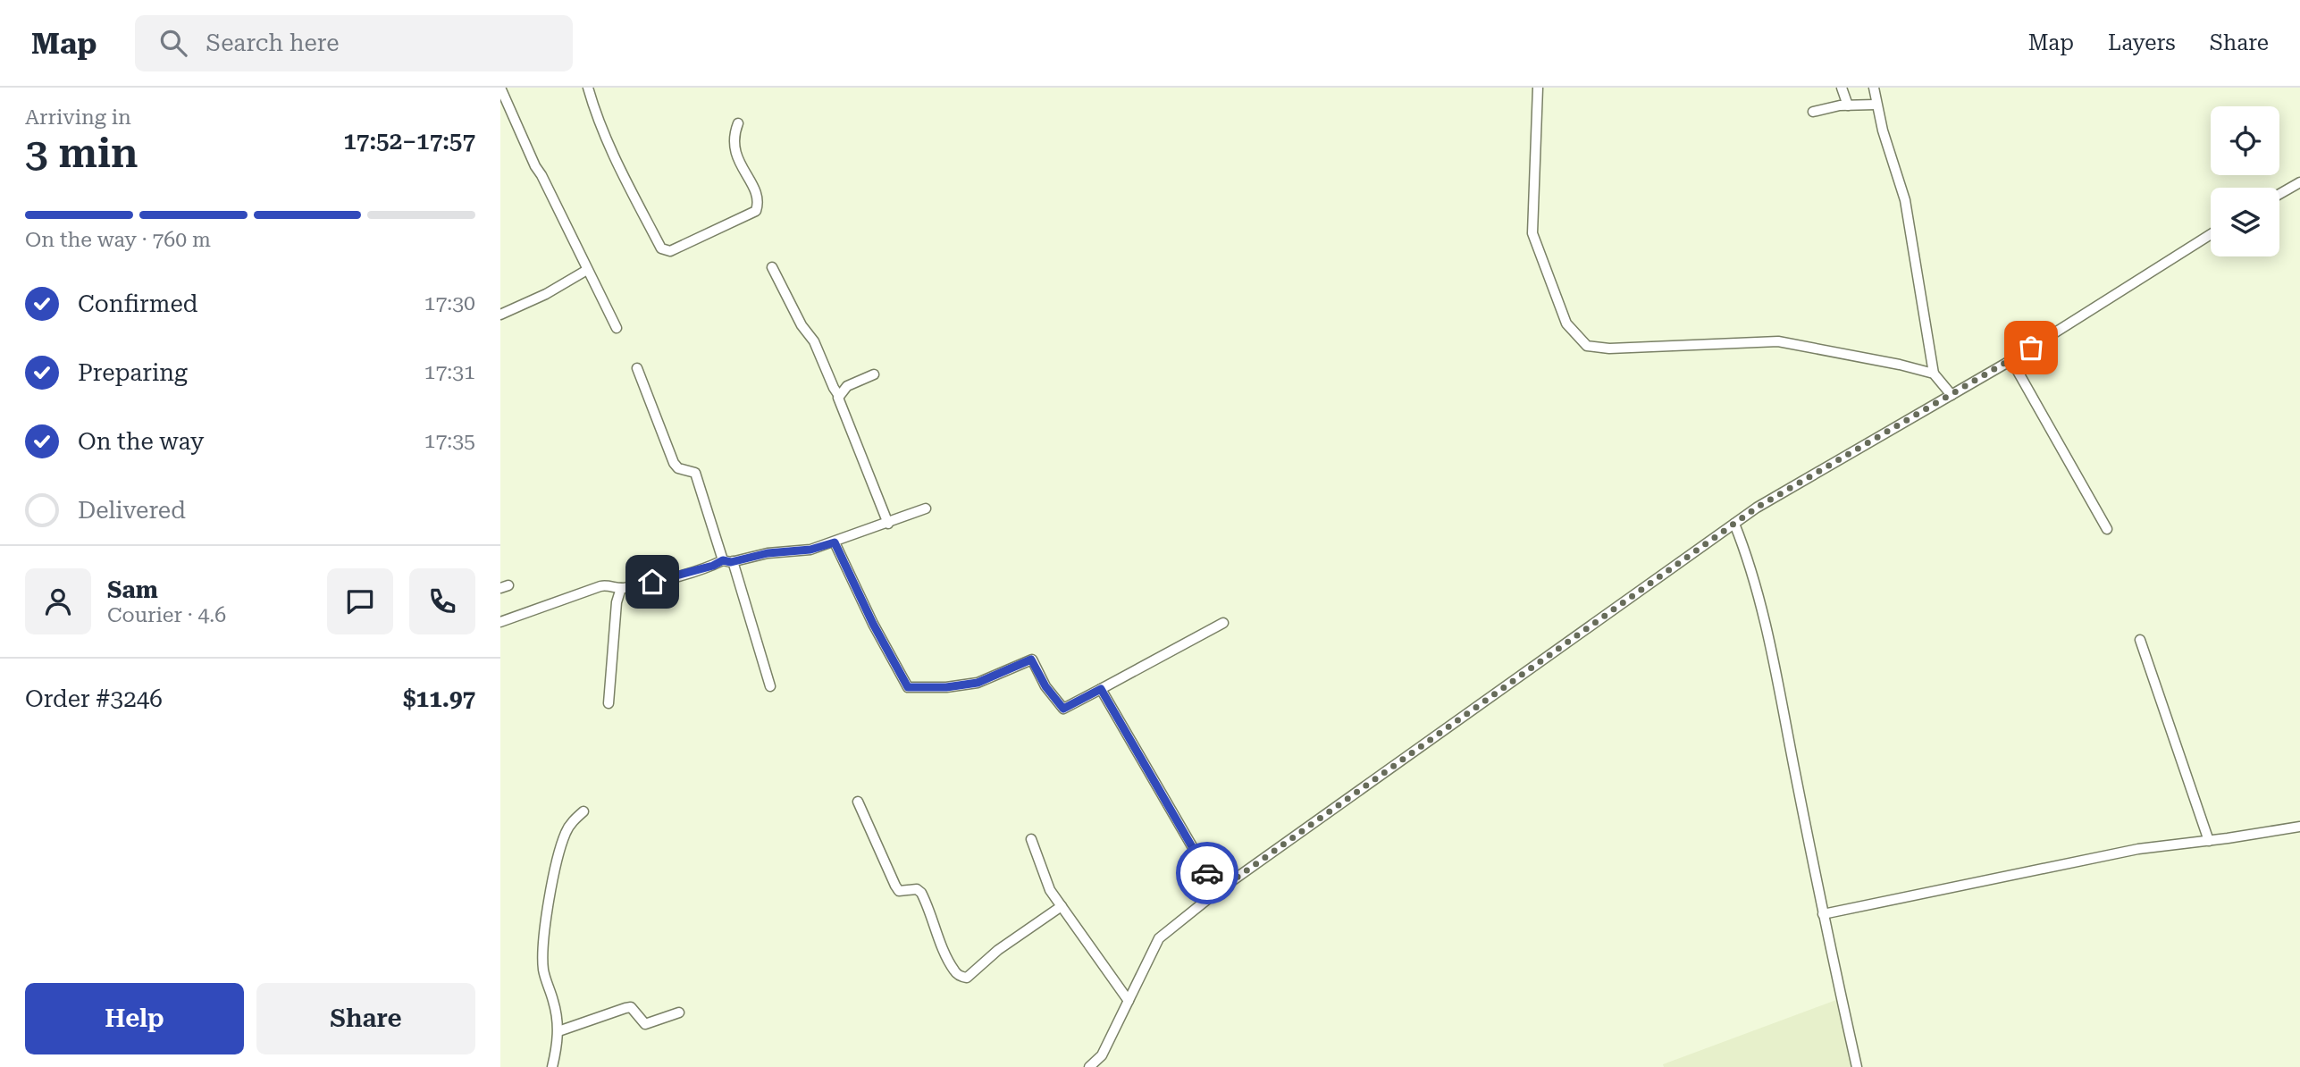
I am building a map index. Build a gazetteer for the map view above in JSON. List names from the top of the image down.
{
  "page": {
    "header": "Map",
    "search": "Search here",
    "nav": ["Map", "Layers", "Share"],
    "heading": ["3 min", "Arriving in", "17:52–17:57"],
    "panel": [
      "Sam",
      "Courier · 4.6",
      "Order #3246",
      "$11.97"
    ],
    "bar": "On the way · 760 m",
    "list": [
      ["Confirmed", "17:30"],
      ["Preparing", "17:31"],
      ["On the way", "17:35"],
      "Delivered"
    ],
    "buttons": ["Help", "Share"]
  }
}
